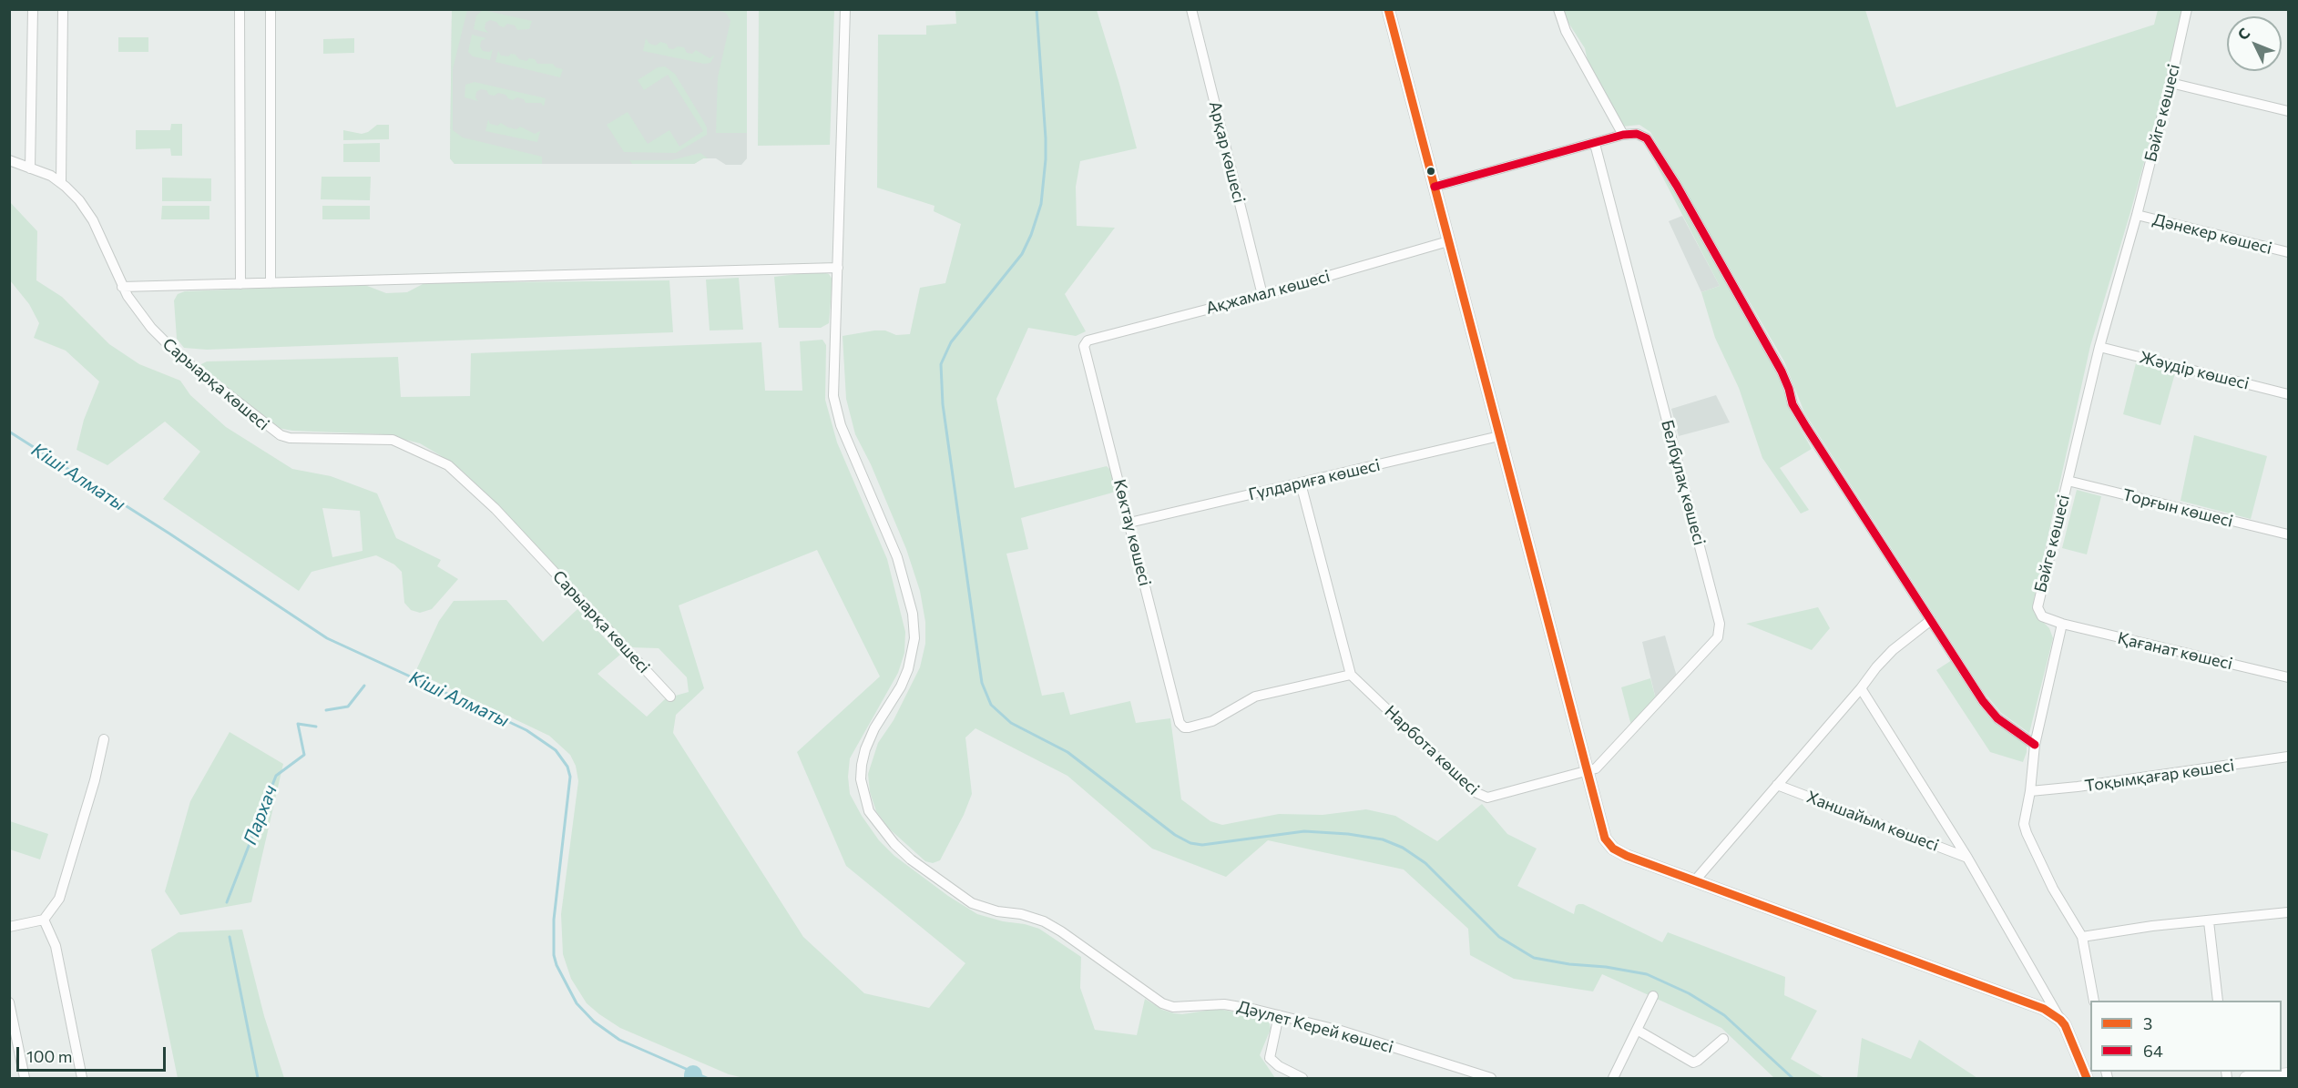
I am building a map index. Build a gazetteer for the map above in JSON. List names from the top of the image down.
{
  "streets": {
    "street": [
      "Бәйге көшесі",
      "Арқар көшесі",
      "Дәнекер көшесі",
      "Ақжамал көшесі",
      "Жәудір көшесі",
      "Сарыарқа көшесі",
      "Гүлдариға көшесі",
      "Белбұлақ көшесі",
      "Торғын көшесі",
      "Көктау көшесі",
      "Қағанат көшесі",
      "Нарбота көшесі",
      "Тоқымқағар көшесі",
      "Ханшайым көшесі",
      "Дәулет Керей көшесі"
    ]
  },
  "crossings": [
    ["Бәйге көшесі", "Дәнекер көшесі"],
    ["Бәйге көшесі", "Жәудір көшесі"],
    ["Бәйге көшесі", "Торғын көшесі"],
    ["Бәйге көшесі", "Қағанат көшесі"],
    ["Арқар көшесі", "Ақжамал көшесі"],
    ["Ақжамал көшесі", "Көктау көшесі"],
    ["Гүлдариға көшесі", "Көктау көшесі"],
    ["Белбұлақ көшесі", "Нарбота көшесі"],
    ["Көктау көшесі", "Нарбота көшесі"]
  ],
  "water": ["Кіші Алматы", "Пархач"],
  "lines": ["transit line 3", "transit line 64"],
  "legend": ["3", "64"],
  "scale_bar": "100 m",
  "north": "top left"
}
